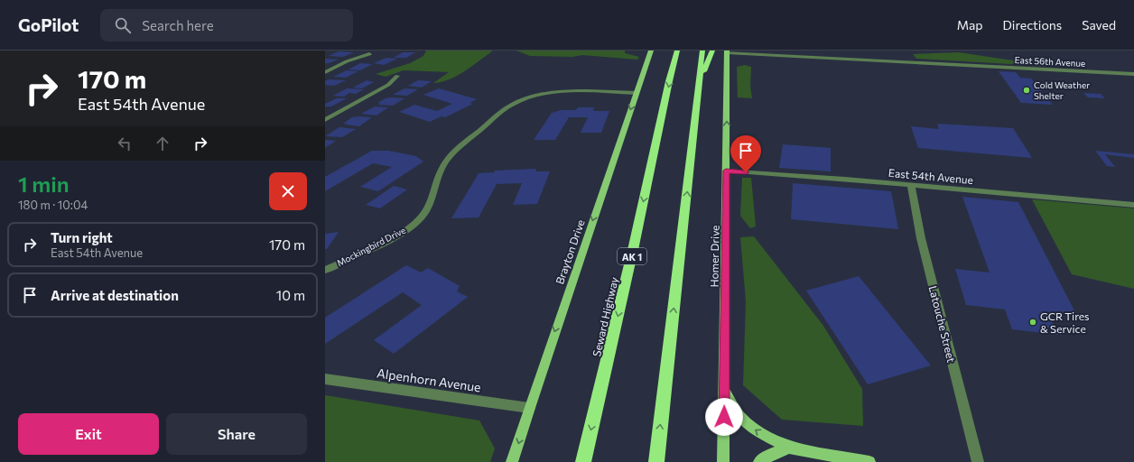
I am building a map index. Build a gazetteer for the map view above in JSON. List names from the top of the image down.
{
  "streets": {
    "highway": ["AK 1", "Seward Highway"],
    "main road": ["Brayton Drive", "Homer Drive"],
    "street": [
      "East 56th Avenue",
      "East 54th Avenue",
      "Mockingbird Drive",
      "Latouche Street",
      "Alpenhorn Avenue"
    ]
  },
  "crossings": [
    ["East 56th Avenue", "Homer Drive"],
    ["East 54th Avenue", "Homer Drive"],
    ["East 54th Avenue", "Latouche Street"],
    ["Mockingbird Drive", "Brayton Drive"],
    ["Brayton Drive", "Alpenhorn Avenue"]
  ],
  "one_way": ["Brayton Drive"],
  "places": ["Cold Weather Shelter", "GCR Tires & Service"],
  "page": {
    "header": "GoPilot",
    "search": "Search here",
    "nav": ["Map", "Directions", "Saved"],
    "turn": ["170 m", "East 54th Avenue"],
    "heading": ["1 min", "180 m · 10:04"],
    "list": [
      {
        "name": "Turn right",
        "note": "East 54th Avenue",
        "value": "170 m"
      },
      {
        "name": "Arrive at destination",
        "value": "10 m"
      }
    ],
    "buttons": ["Exit", "Share"]
  }
}
